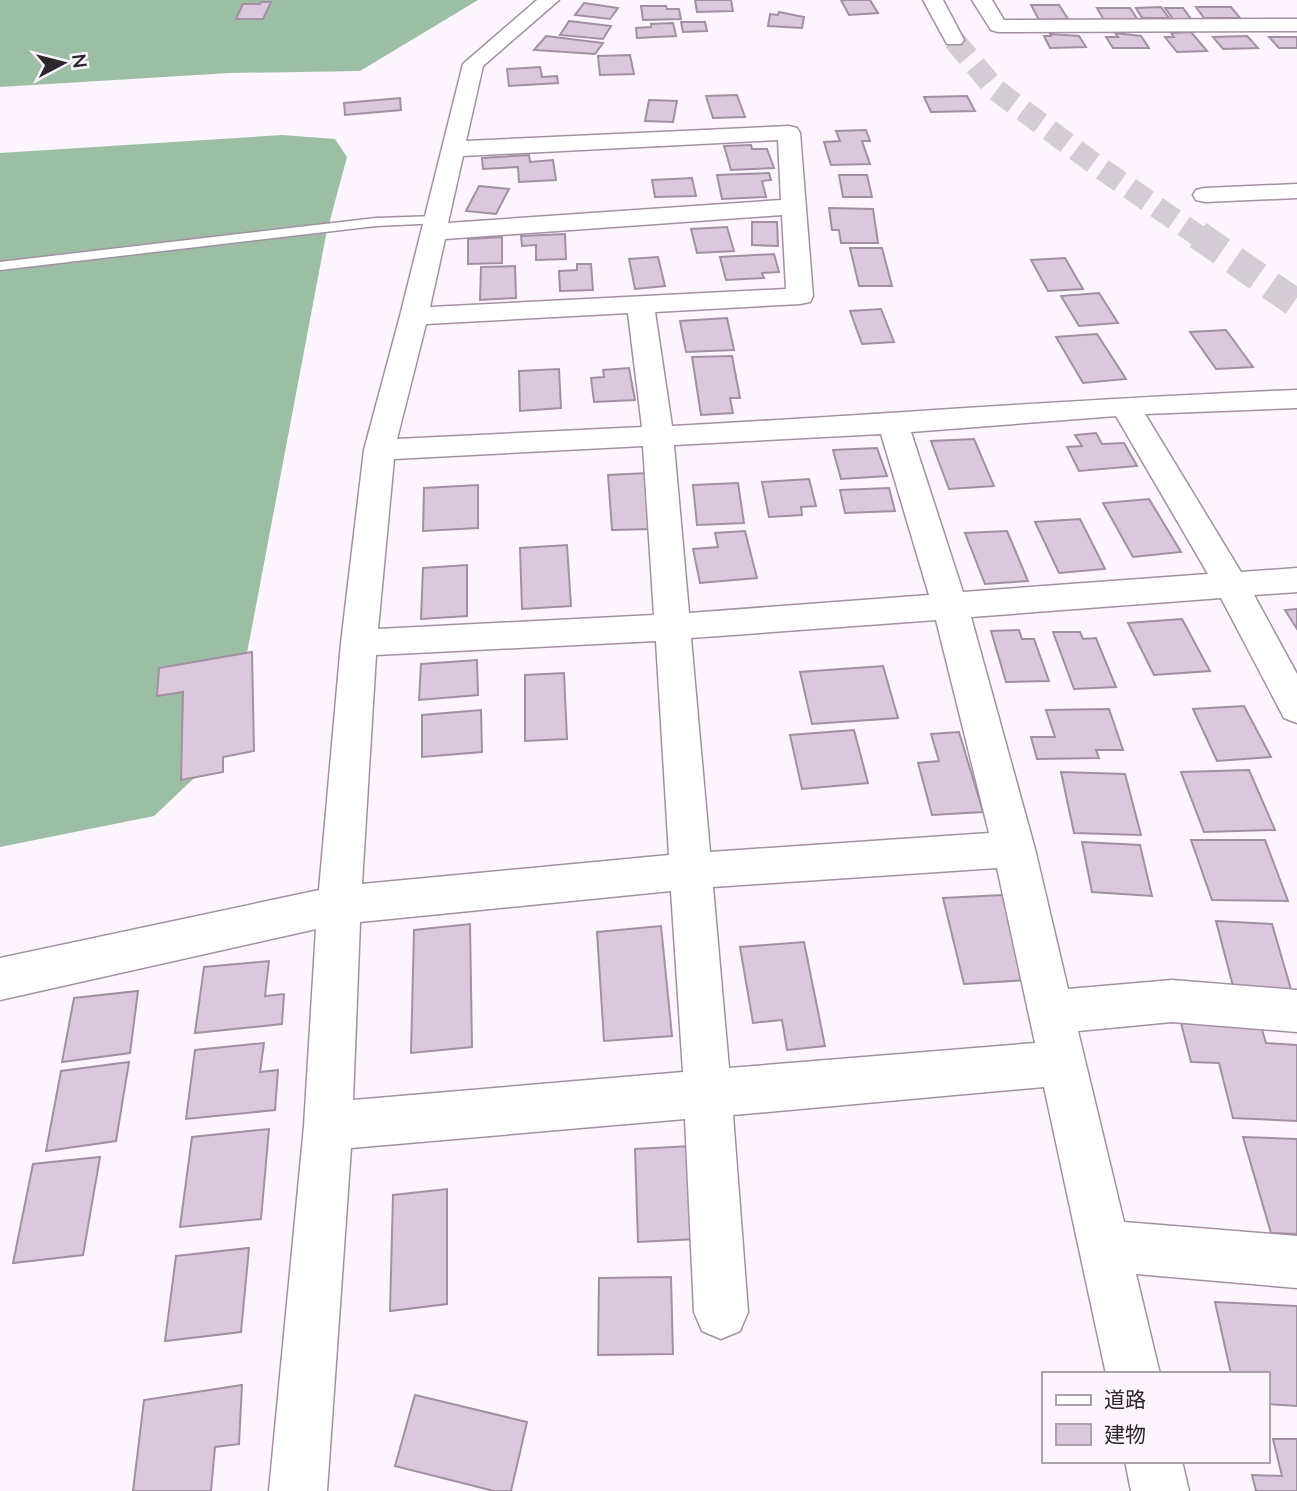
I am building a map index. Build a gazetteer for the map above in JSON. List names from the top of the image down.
{
  "legend": ["道路", "建物"],
  "north": "right"
}
